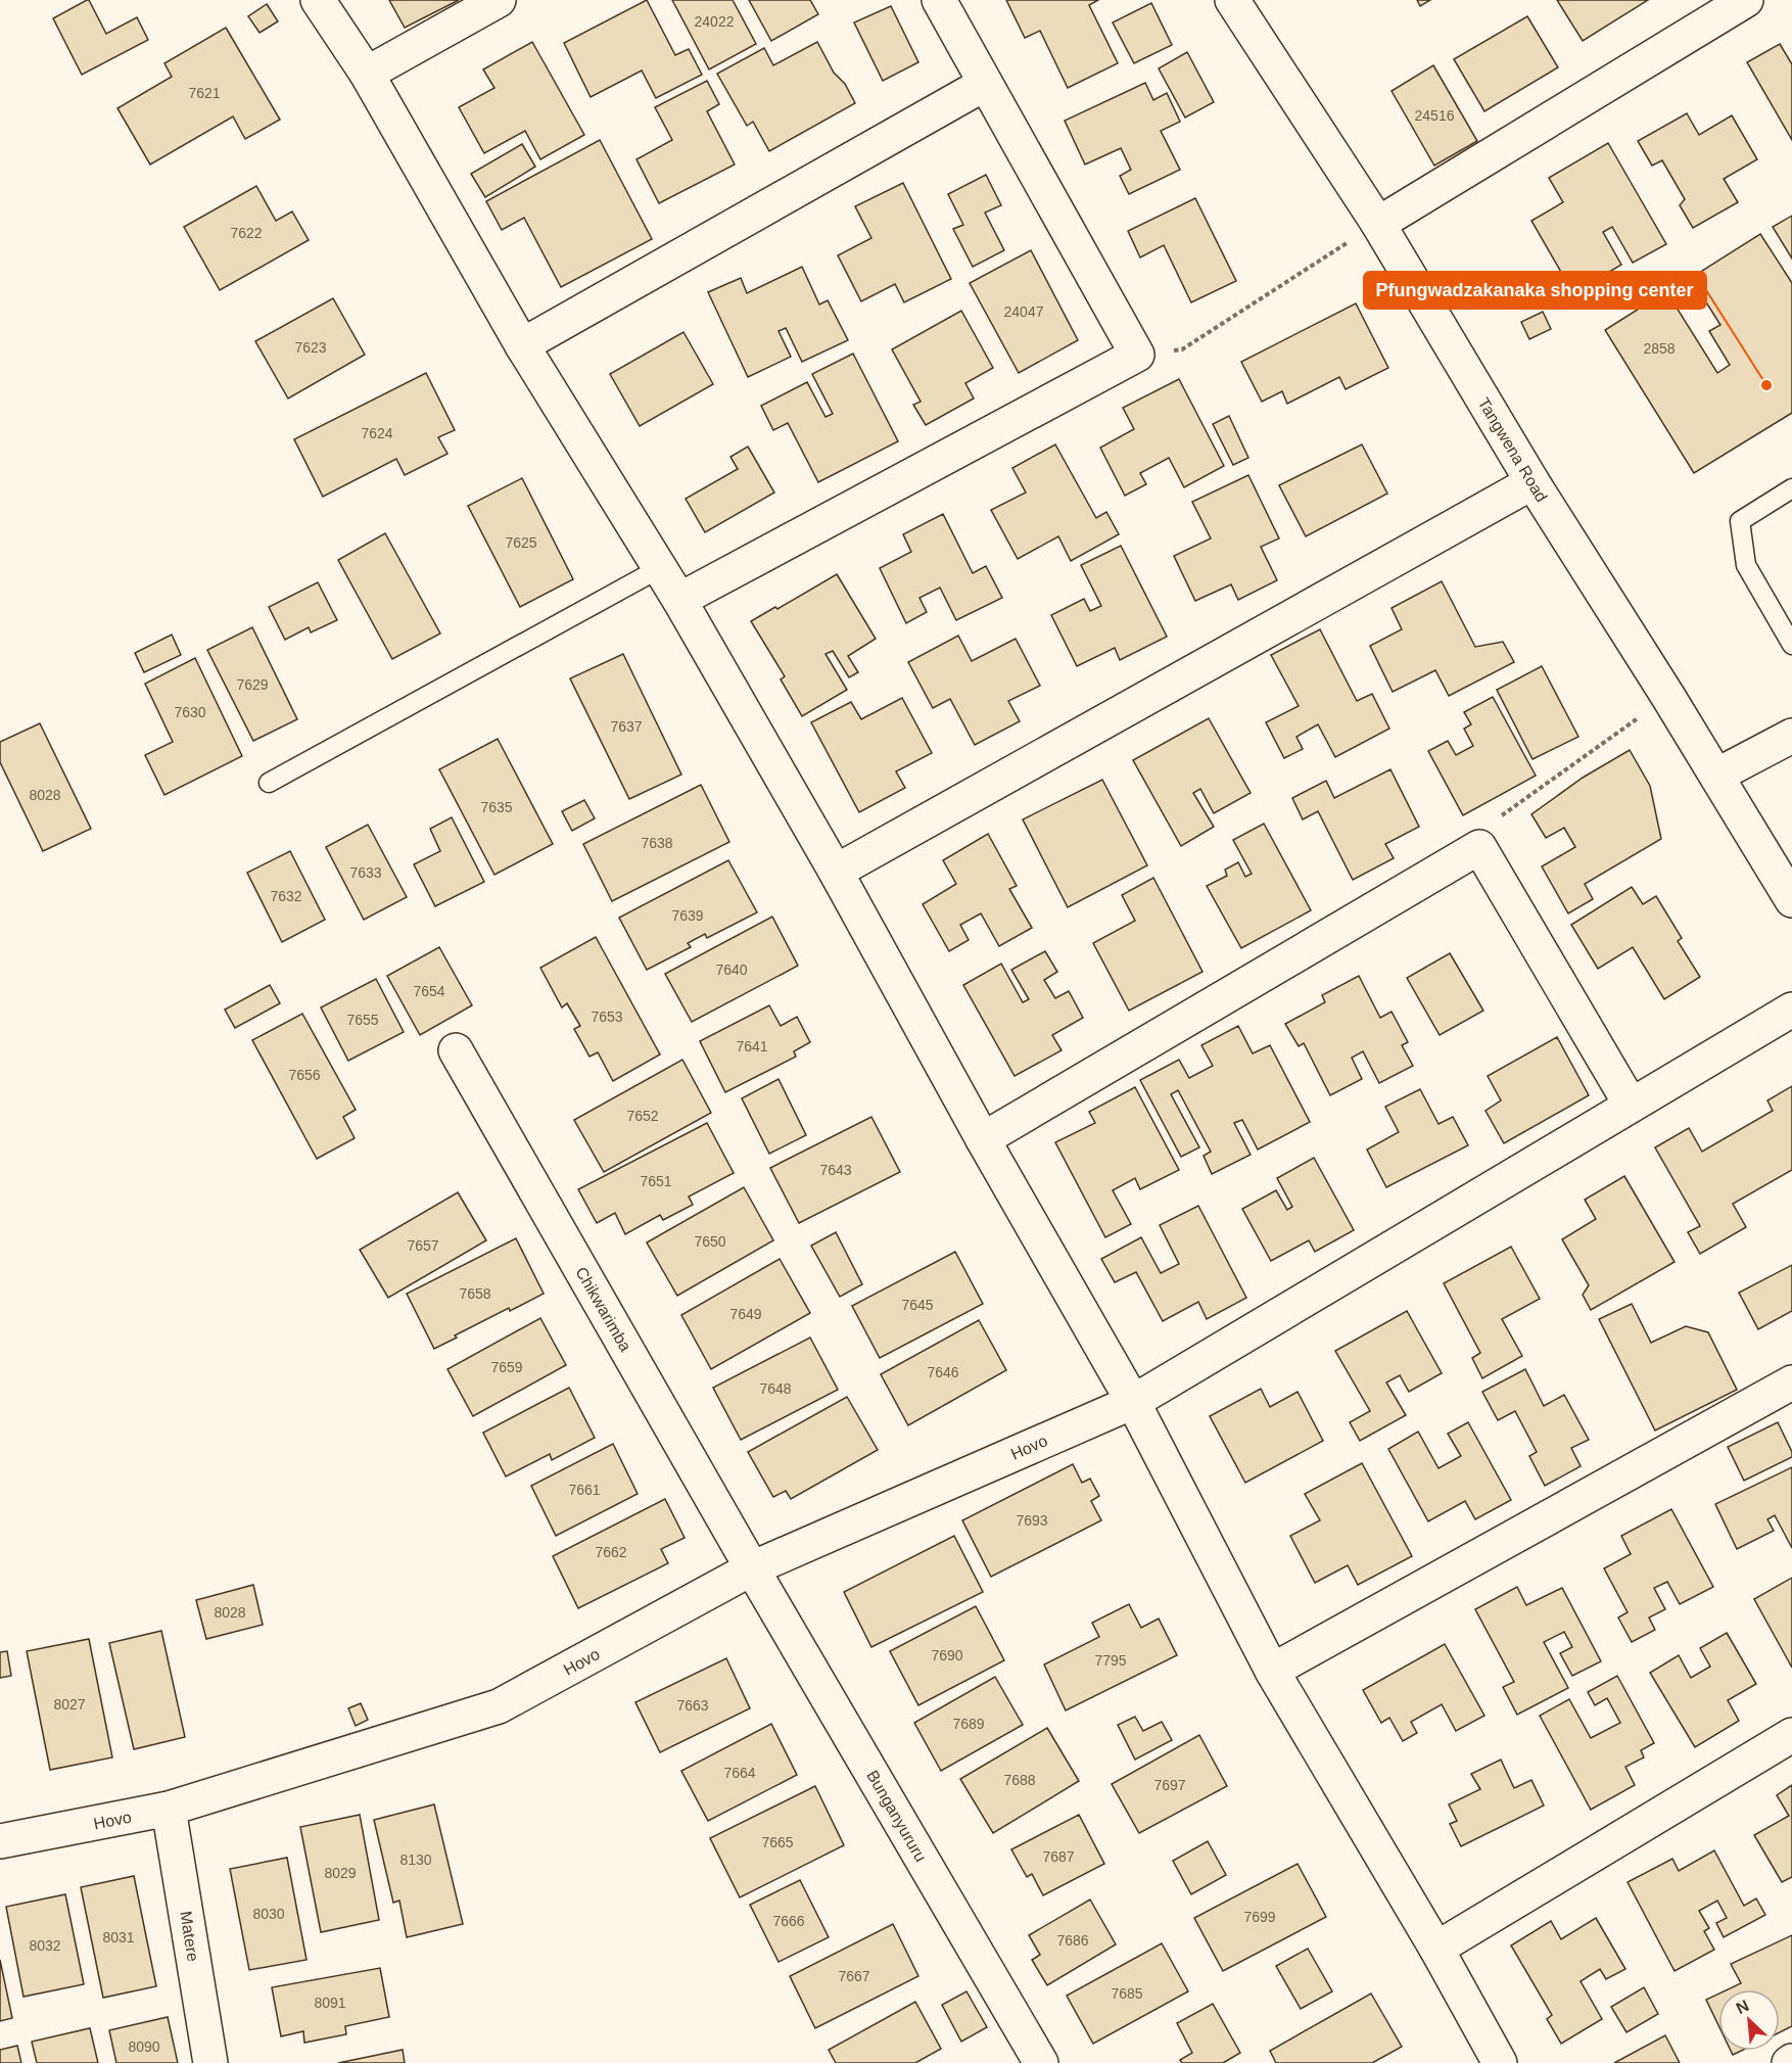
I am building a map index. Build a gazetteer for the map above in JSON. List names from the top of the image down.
{
  "streets": {
    "street": [
      "Tangwena Road",
      "Chikwarimba",
      "Hovo",
      "Bunganyururu",
      "Matere"
    ]
  },
  "crossings": [
    ["Chikwarimba", "Hovo"],
    ["Chikwarimba", "Bunganyururu"],
    ["Hovo", "Bunganyururu"],
    ["Hovo", "Matere"]
  ],
  "places": ["Pfungwadzakanaka shopping center"],
  "house_numbers": [
    "24022",
    "7621",
    "24516",
    "7622",
    "24047",
    "7623",
    "2858",
    "7624",
    "7625",
    "7629",
    "7630",
    "7637",
    "8028",
    "7635",
    "7638",
    "7633",
    "7632",
    "7639",
    "7640",
    "7654",
    "7653",
    "7655",
    "7641",
    "7656",
    "7652",
    "7643",
    "7651",
    "7650",
    "7657",
    "7658",
    "7645",
    "7649",
    "7659",
    "7646",
    "7648",
    "7661",
    "7693",
    "7662",
    "8028",
    "7690",
    "7795",
    "8027",
    "7663",
    "7689",
    "7664",
    "7688",
    "7697",
    "7665",
    "7687",
    "8130",
    "8029",
    "8030",
    "7699",
    "7666",
    "8031",
    "7686",
    "8032",
    "7667",
    "7685",
    "8091",
    "8090"
  ],
  "north": "top left"
}
